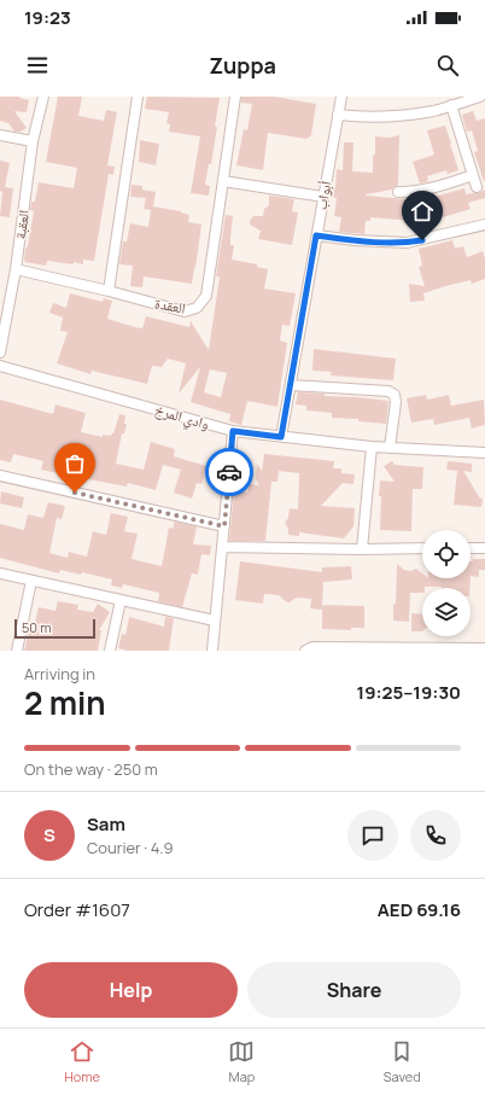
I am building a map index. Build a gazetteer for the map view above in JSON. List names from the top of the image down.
{
  "streets": {
    "street": [
      "أبواب",
      "العقبة",
      "العقدة",
      "وادي المرخ"
    ]
  },
  "crossings": [
    ["أبواب", "وادي المرخ"],
    ["العقبة", "العقدة"]
  ],
  "scale_bar": "50 m",
  "page": {
    "status": "19:23",
    "header": "Zuppa",
    "scale": "50 m",
    "heading": ["2 min", "Arriving in", "19:25–19:30"],
    "panel": [
      "Sam",
      "Courier · 4.9",
      "Order #1607",
      "AED 69.16"
    ],
    "bar": "On the way · 250 m",
    "round": "S",
    "buttons": ["Help", "Share"],
    "tabs": ["Home", "Map", "Saved"]
  }
}
